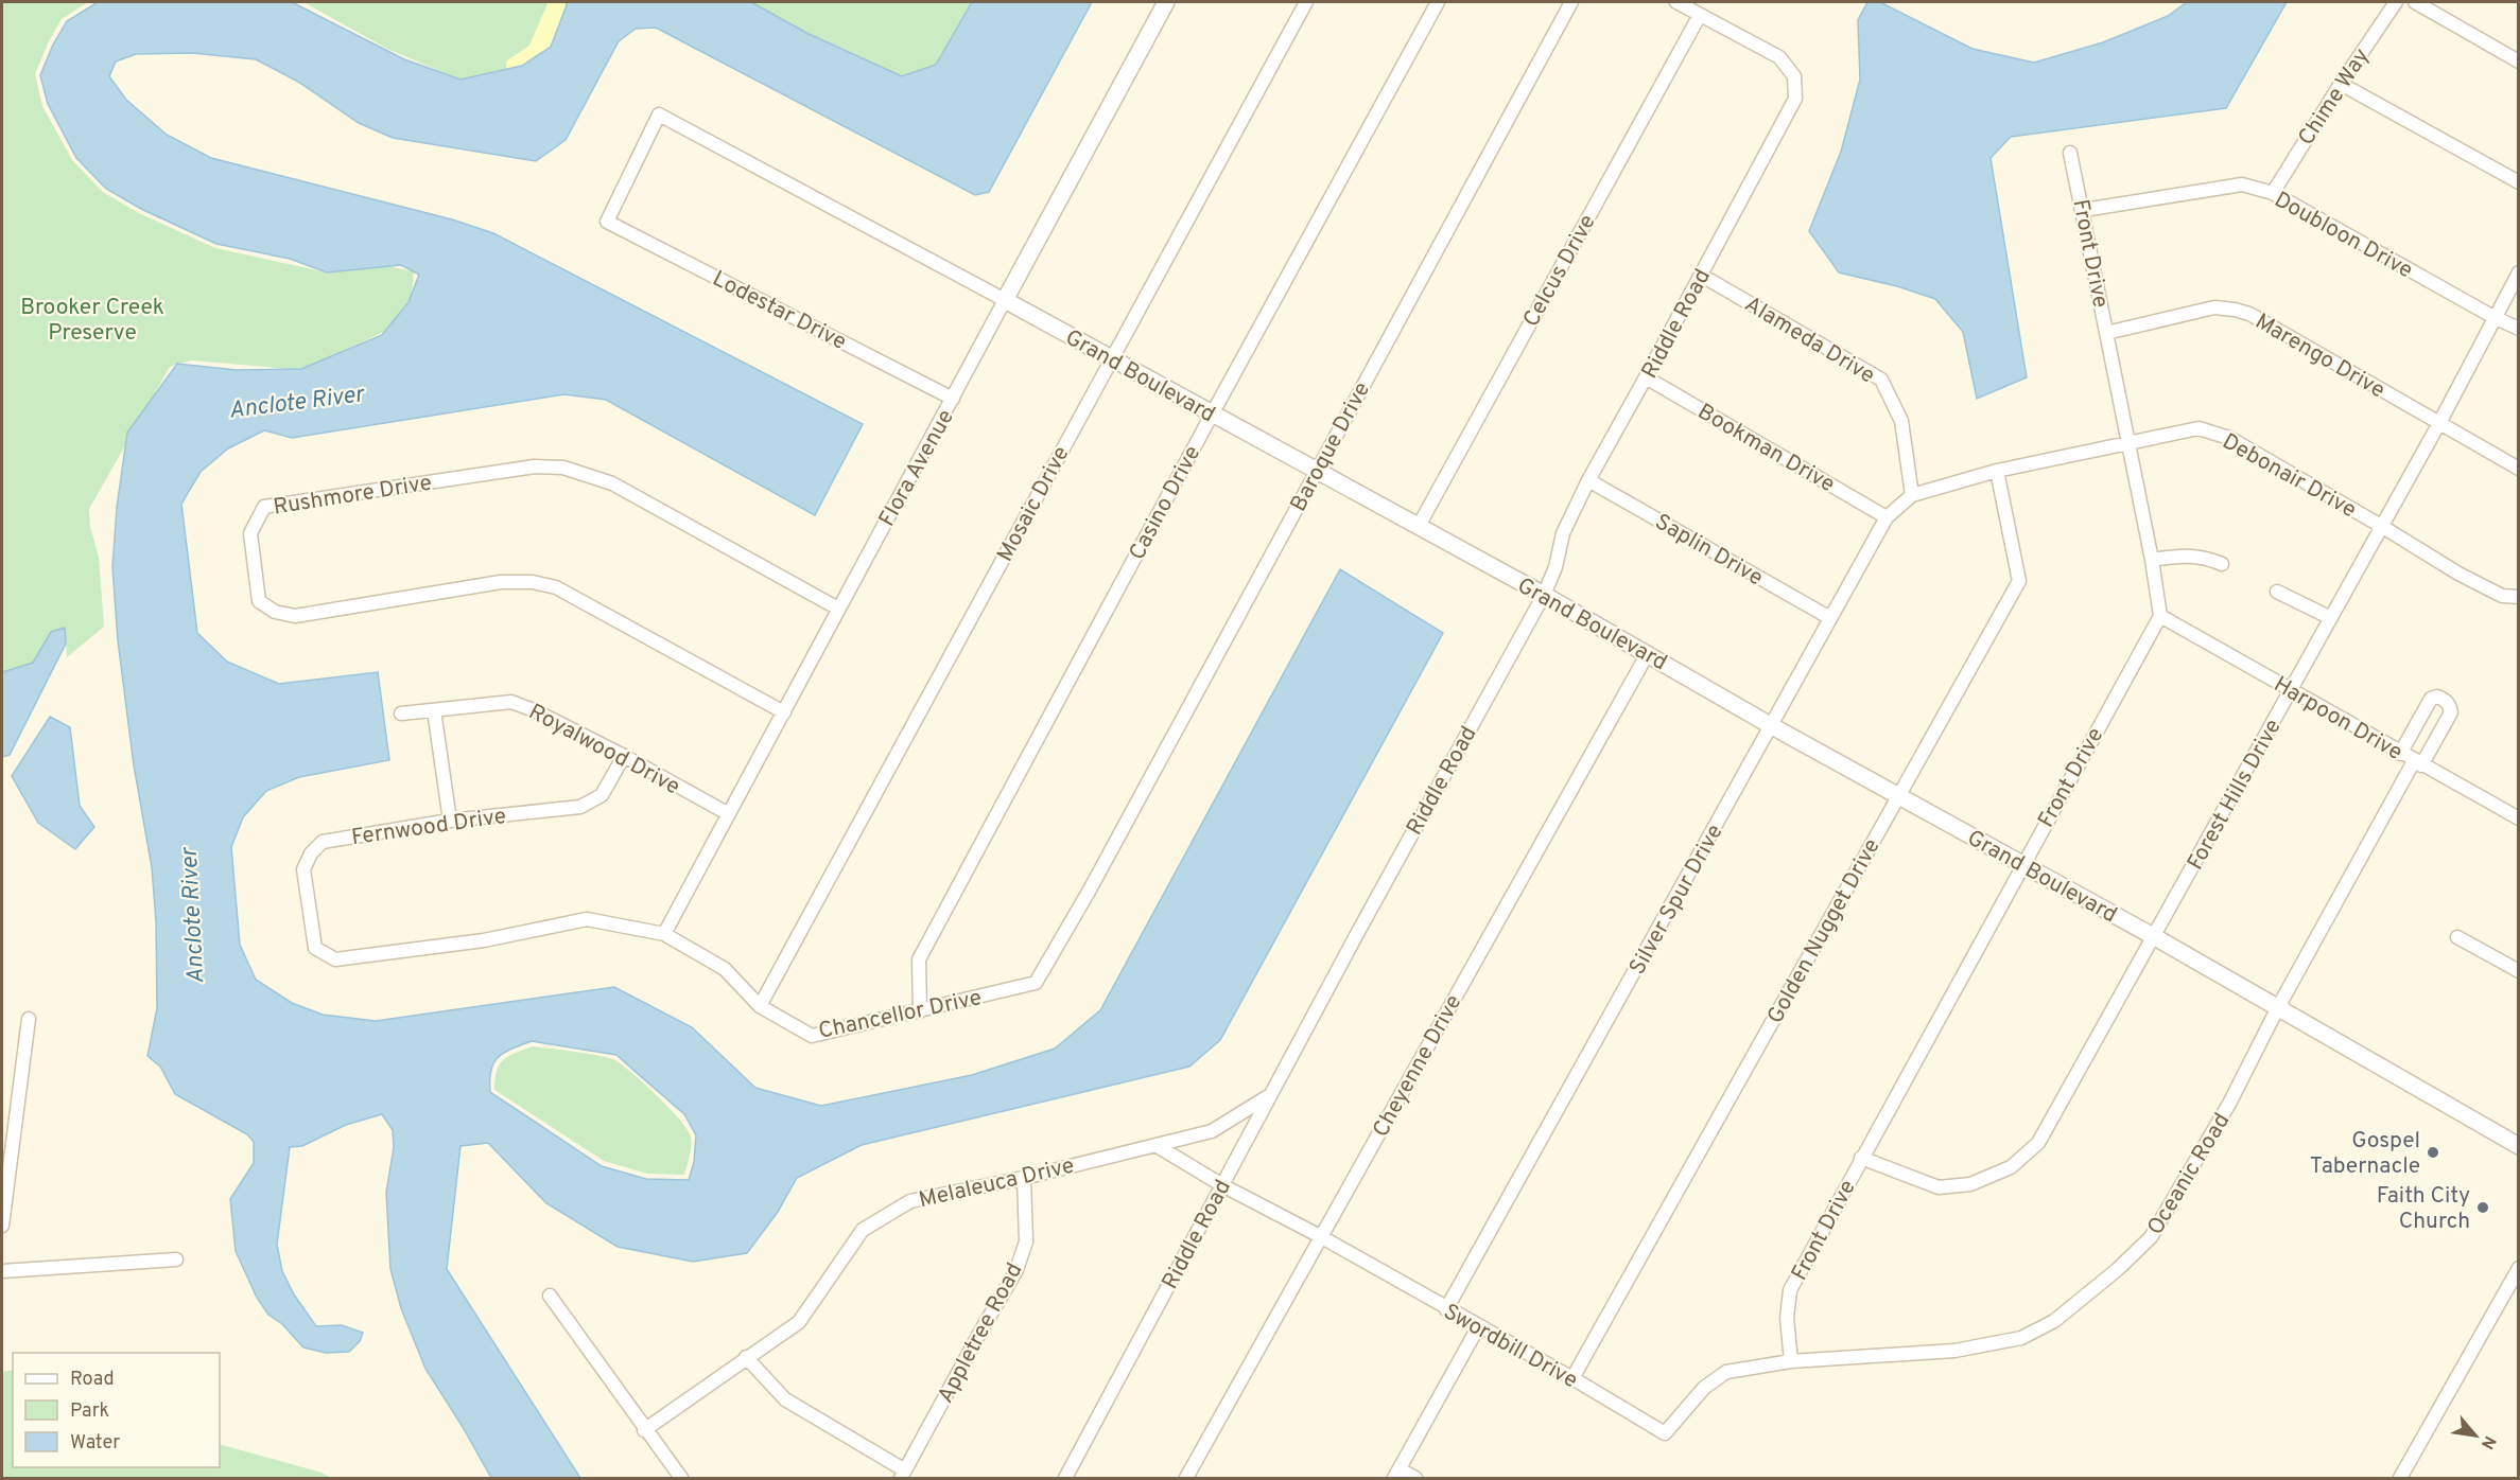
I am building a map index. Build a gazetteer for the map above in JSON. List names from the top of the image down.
{
  "streets": {
    "street": [
      "Chime Way",
      "Doubloon Drive",
      "Front Drive",
      "Celcus Drive",
      "Lodestar Drive",
      "Riddle Road",
      "Alameda Drive",
      "Marengo Drive",
      "Grand Boulevard",
      "Baroque Drive",
      "Bookman Drive",
      "Flora Avenue",
      "Debonair Drive",
      "Rushmore Drive",
      "Casino Drive",
      "Mosaic Drive",
      "Saplin Drive",
      "Harpoon Drive",
      "Royalwood Drive",
      "Forest Hills Drive",
      "Fernwood Drive",
      "Silver Spur Drive",
      "Golden Nugget Drive",
      "Chancellor Drive",
      "Cheyenne Drive",
      "Oceanic Road",
      "Melaleuca Drive",
      "Appletree Road",
      "Swordbill Drive"
    ]
  },
  "crossings": [
    ["Chime Way", "Doubloon Drive"],
    ["Doubloon Drive", "Front Drive"],
    ["Doubloon Drive", "Forest Hills Drive"],
    ["Front Drive", "Marengo Drive"],
    ["Front Drive", "Grand Boulevard"],
    ["Front Drive", "Debonair Drive"],
    ["Front Drive", "Harpoon Drive"],
    ["Front Drive", "Forest Hills Drive"],
    ["Front Drive", "Oceanic Road"],
    ["Front Drive", "Swordbill Drive"],
    ["Celcus Drive", "Riddle Road"],
    ["Celcus Drive", "Grand Boulevard"],
    ["Lodestar Drive", "Grand Boulevard"],
    ["Lodestar Drive", "Flora Avenue"],
    ["Riddle Road", "Alameda Drive"],
    ["Riddle Road", "Grand Boulevard"],
    ["Riddle Road", "Bookman Drive"],
    ["Riddle Road", "Saplin Drive"],
    ["Riddle Road", "Melaleuca Drive"],
    ["Riddle Road", "Swordbill Drive"],
    ["Alameda Drive", "Debonair Drive"],
    ["Alameda Drive", "Silver Spur Drive"],
    ["Marengo Drive", "Forest Hills Drive"],
    ["Grand Boulevard", "Baroque Drive"],
    ["Grand Boulevard", "Flora Avenue"],
    ["Grand Boulevard", "Casino Drive"],
    ["Grand Boulevard", "Mosaic Drive"],
    ["Grand Boulevard", "Forest Hills Drive"],
    ["Grand Boulevard", "Silver Spur Drive"],
    ["Grand Boulevard", "Golden Nugget Drive"],
    ["Grand Boulevard", "Cheyenne Drive"],
    ["Grand Boulevard", "Oceanic Road"],
    ["Baroque Drive", "Chancellor Drive"],
    ["Bookman Drive", "Silver Spur Drive"],
    ["Flora Avenue", "Rushmore Drive"],
    ["Flora Avenue", "Royalwood Drive"],
    ["Flora Avenue", "Chancellor Drive"],
    ["Debonair Drive", "Forest Hills Drive"],
    ["Debonair Drive", "Silver Spur Drive"],
    ["Debonair Drive", "Golden Nugget Drive"],
    ["Casino Drive", "Chancellor Drive"],
    ["Mosaic Drive", "Chancellor Drive"],
    ["Saplin Drive", "Silver Spur Drive"],
    ["Harpoon Drive", "Forest Hills Drive"],
    ["Harpoon Drive", "Oceanic Road"],
    ["Royalwood Drive", "Fernwood Drive"],
    ["Fernwood Drive", "Chancellor Drive"],
    ["Silver Spur Drive", "Swordbill Drive"],
    ["Golden Nugget Drive", "Swordbill Drive"],
    ["Cheyenne Drive", "Swordbill Drive"],
    ["Oceanic Road", "Swordbill Drive"],
    ["Melaleuca Drive", "Appletree Road"],
    ["Melaleuca Drive", "Swordbill Drive"]
  ],
  "water": ["Anclote River"],
  "parks": ["Brooker Creek Preserve"],
  "places": ["Gospel Tabernacle", "Faith City Church"],
  "legend": ["Road", "Park", "Water"],
  "north": "bottom right"
}
